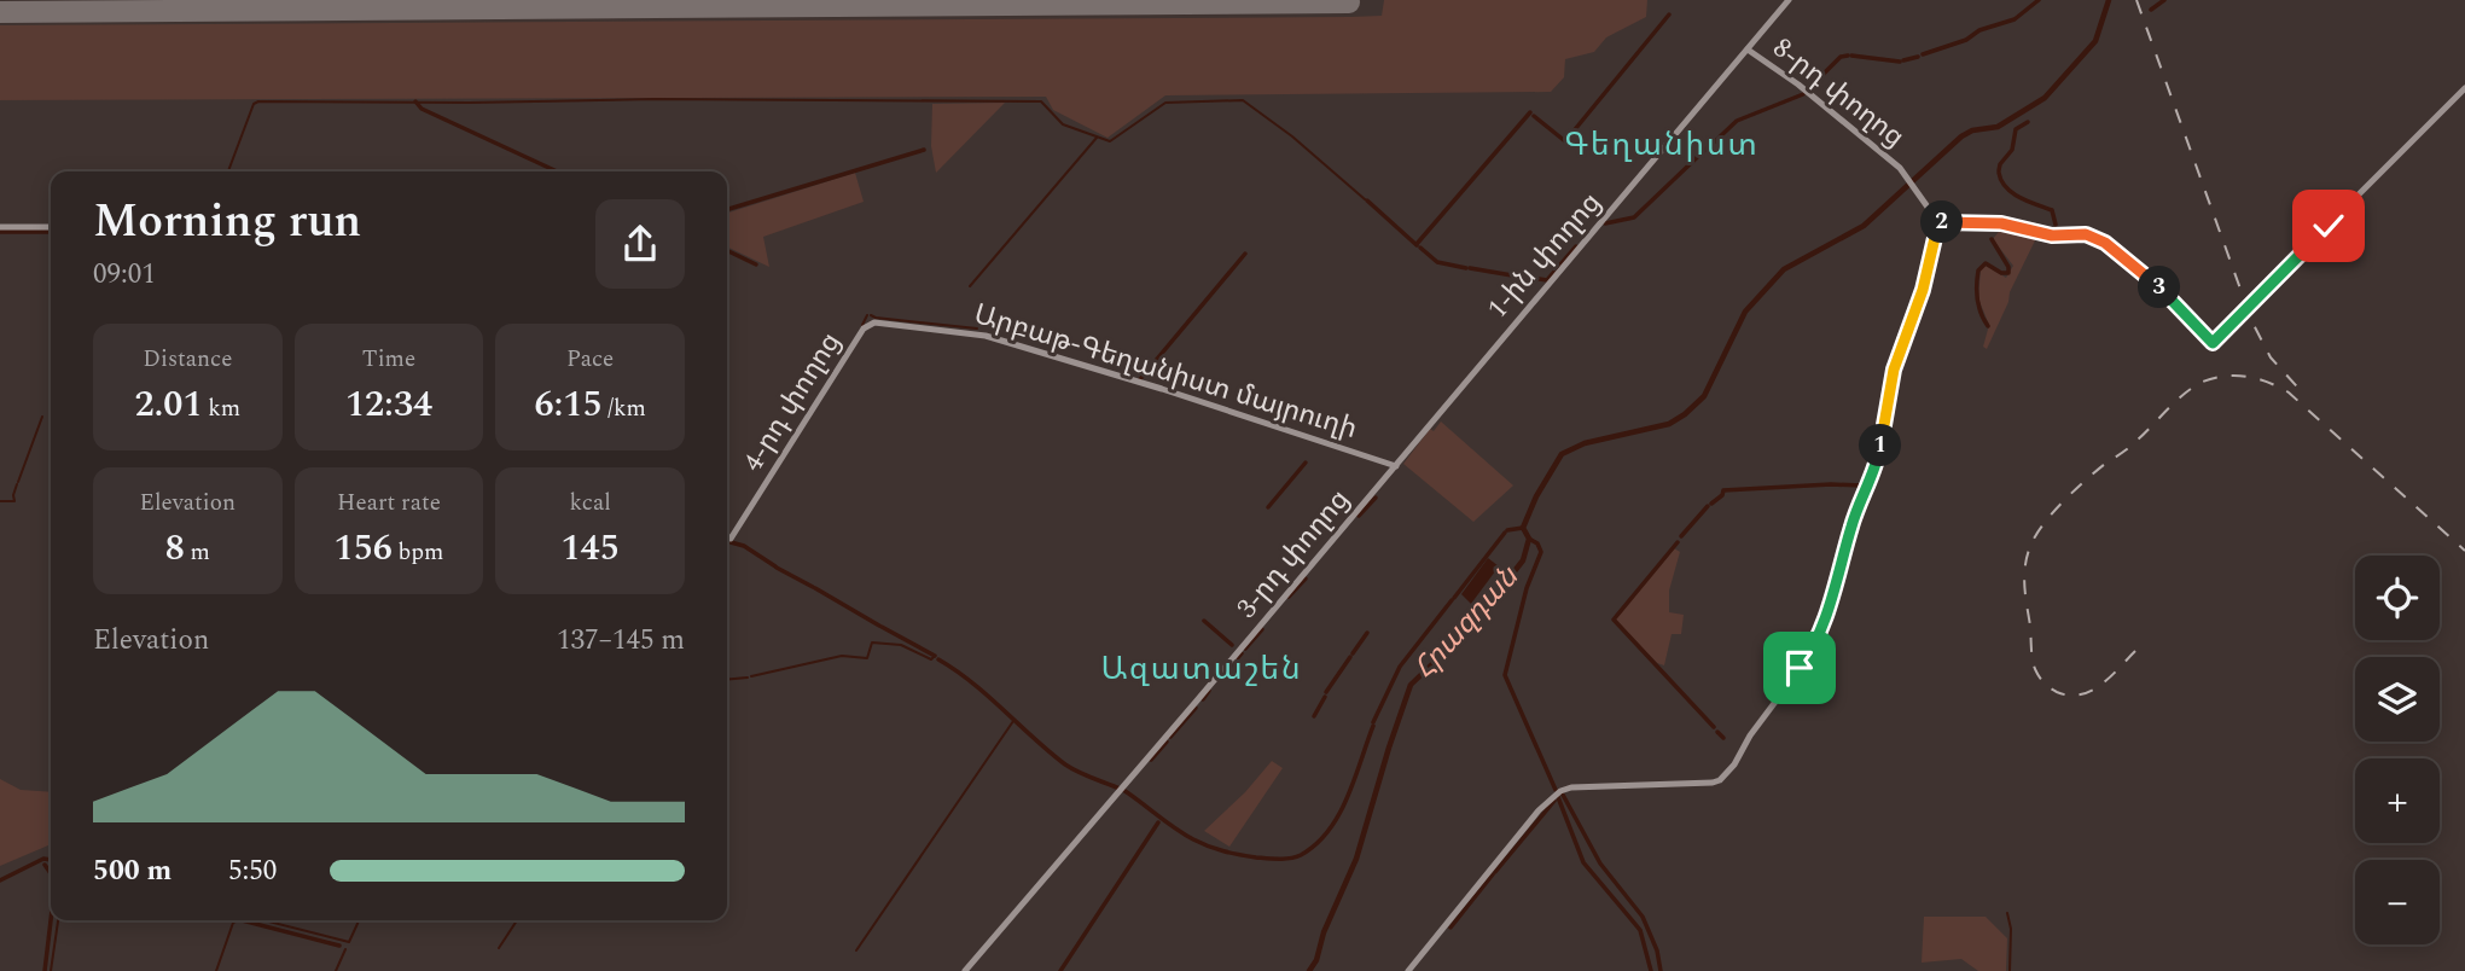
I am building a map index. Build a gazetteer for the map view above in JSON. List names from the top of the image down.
{
  "streets": {
    "main road": [
      "8-րդ փողոց",
      "1-ին փողոց",
      "Արբաթ-Գեղանիստ մայրուղի",
      "4-րդ փողոց",
      "3-րդ փողոց"
    ]
  },
  "crossings": [
    ["8-րդ փողոց", "1-ին փողոց"],
    ["1-ին փողոց", "Արբաթ-Գեղանիստ մայրուղի"],
    ["1-ին փողոց", "3-րդ փողոց"],
    ["Արբաթ-Գեղանիստ մայրուղի", "4-րդ փողոց"],
    ["Արբաթ-Գեղանիստ մայրուղի", "3-րդ փողոց"]
  ],
  "districts": ["Գեղանիստ", "Ազատաշեն"],
  "water": ["Հրազդան"],
  "page": {
    "heading": ["Morning run", "09:01"],
    "pins": ["2", "3", "1"],
    "stats": [
      ["Distance", "2.01 km"],
      ["Time", "12:34"],
      ["Pace", "6:15 /km"],
      ["Elevation", "8 m"],
      ["Heart rate", "156 bpm"],
      ["kcal", "145"]
    ],
    "map_buttons": ["+", "−"],
    "chart": ["Elevation", "137–145 m"],
    "list": [
      {
        "name": "500 m",
        "note": "5:50"
      }
    ]
  }
}
